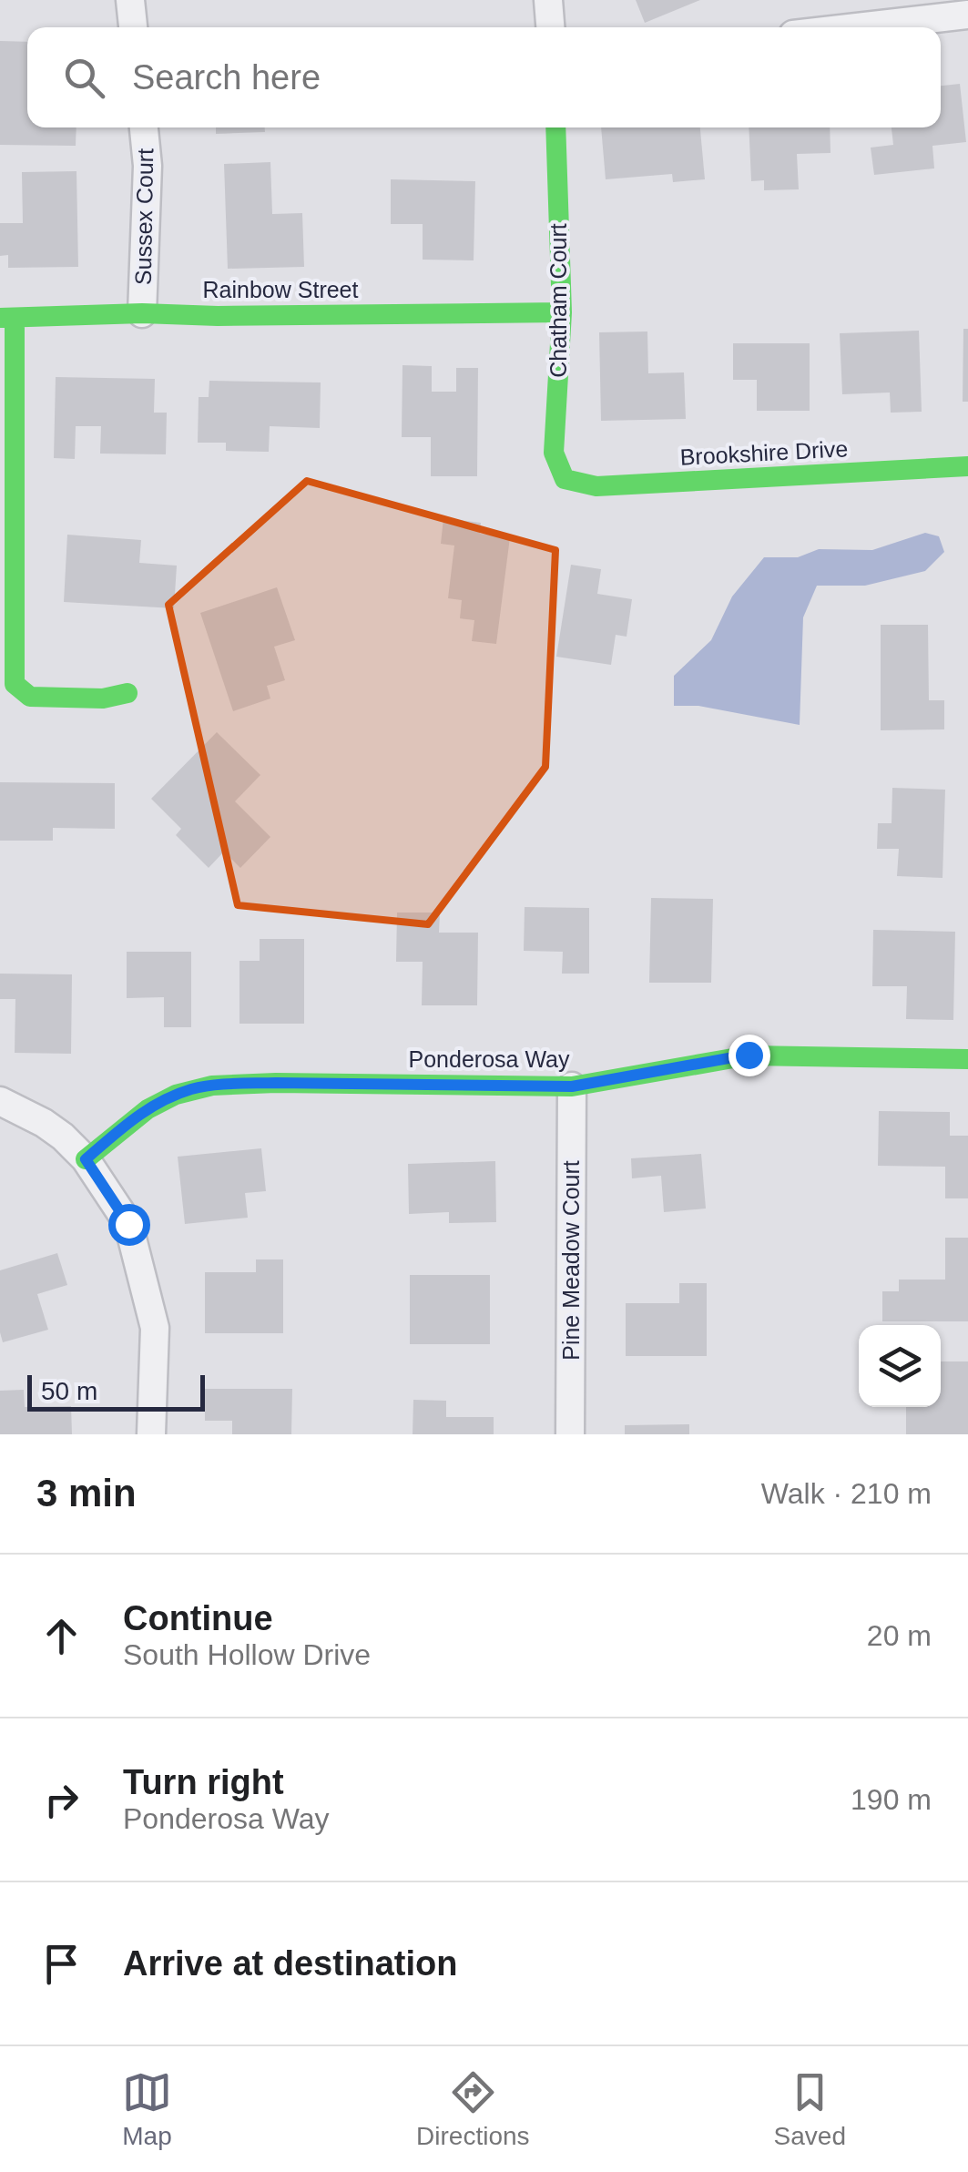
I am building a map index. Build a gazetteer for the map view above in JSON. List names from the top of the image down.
{
  "streets": {
    "street": [
      "Sussex Court",
      "Rainbow Street",
      "Chatham Court",
      "Brookshire Drive",
      "Ponderosa Way",
      "Pine Meadow Court"
    ]
  },
  "crossings": [
    ["Sussex Court", "Rainbow Street"],
    ["Rainbow Street", "Chatham Court"],
    ["Chatham Court", "Brookshire Drive"],
    ["Ponderosa Way", "Pine Meadow Court"]
  ],
  "scale_bar": "50 m",
  "page": {
    "search": "Search here",
    "scale": "50 m",
    "heading": ["3 min", "Walk · 210 m"],
    "list": [
      ["Continue", "South Hollow Drive", "20 m"],
      ["Turn right", "Ponderosa Way", "190 m"],
      "Arrive at destination"
    ],
    "nav": ["Map", "Directions", "Saved"]
  }
}
